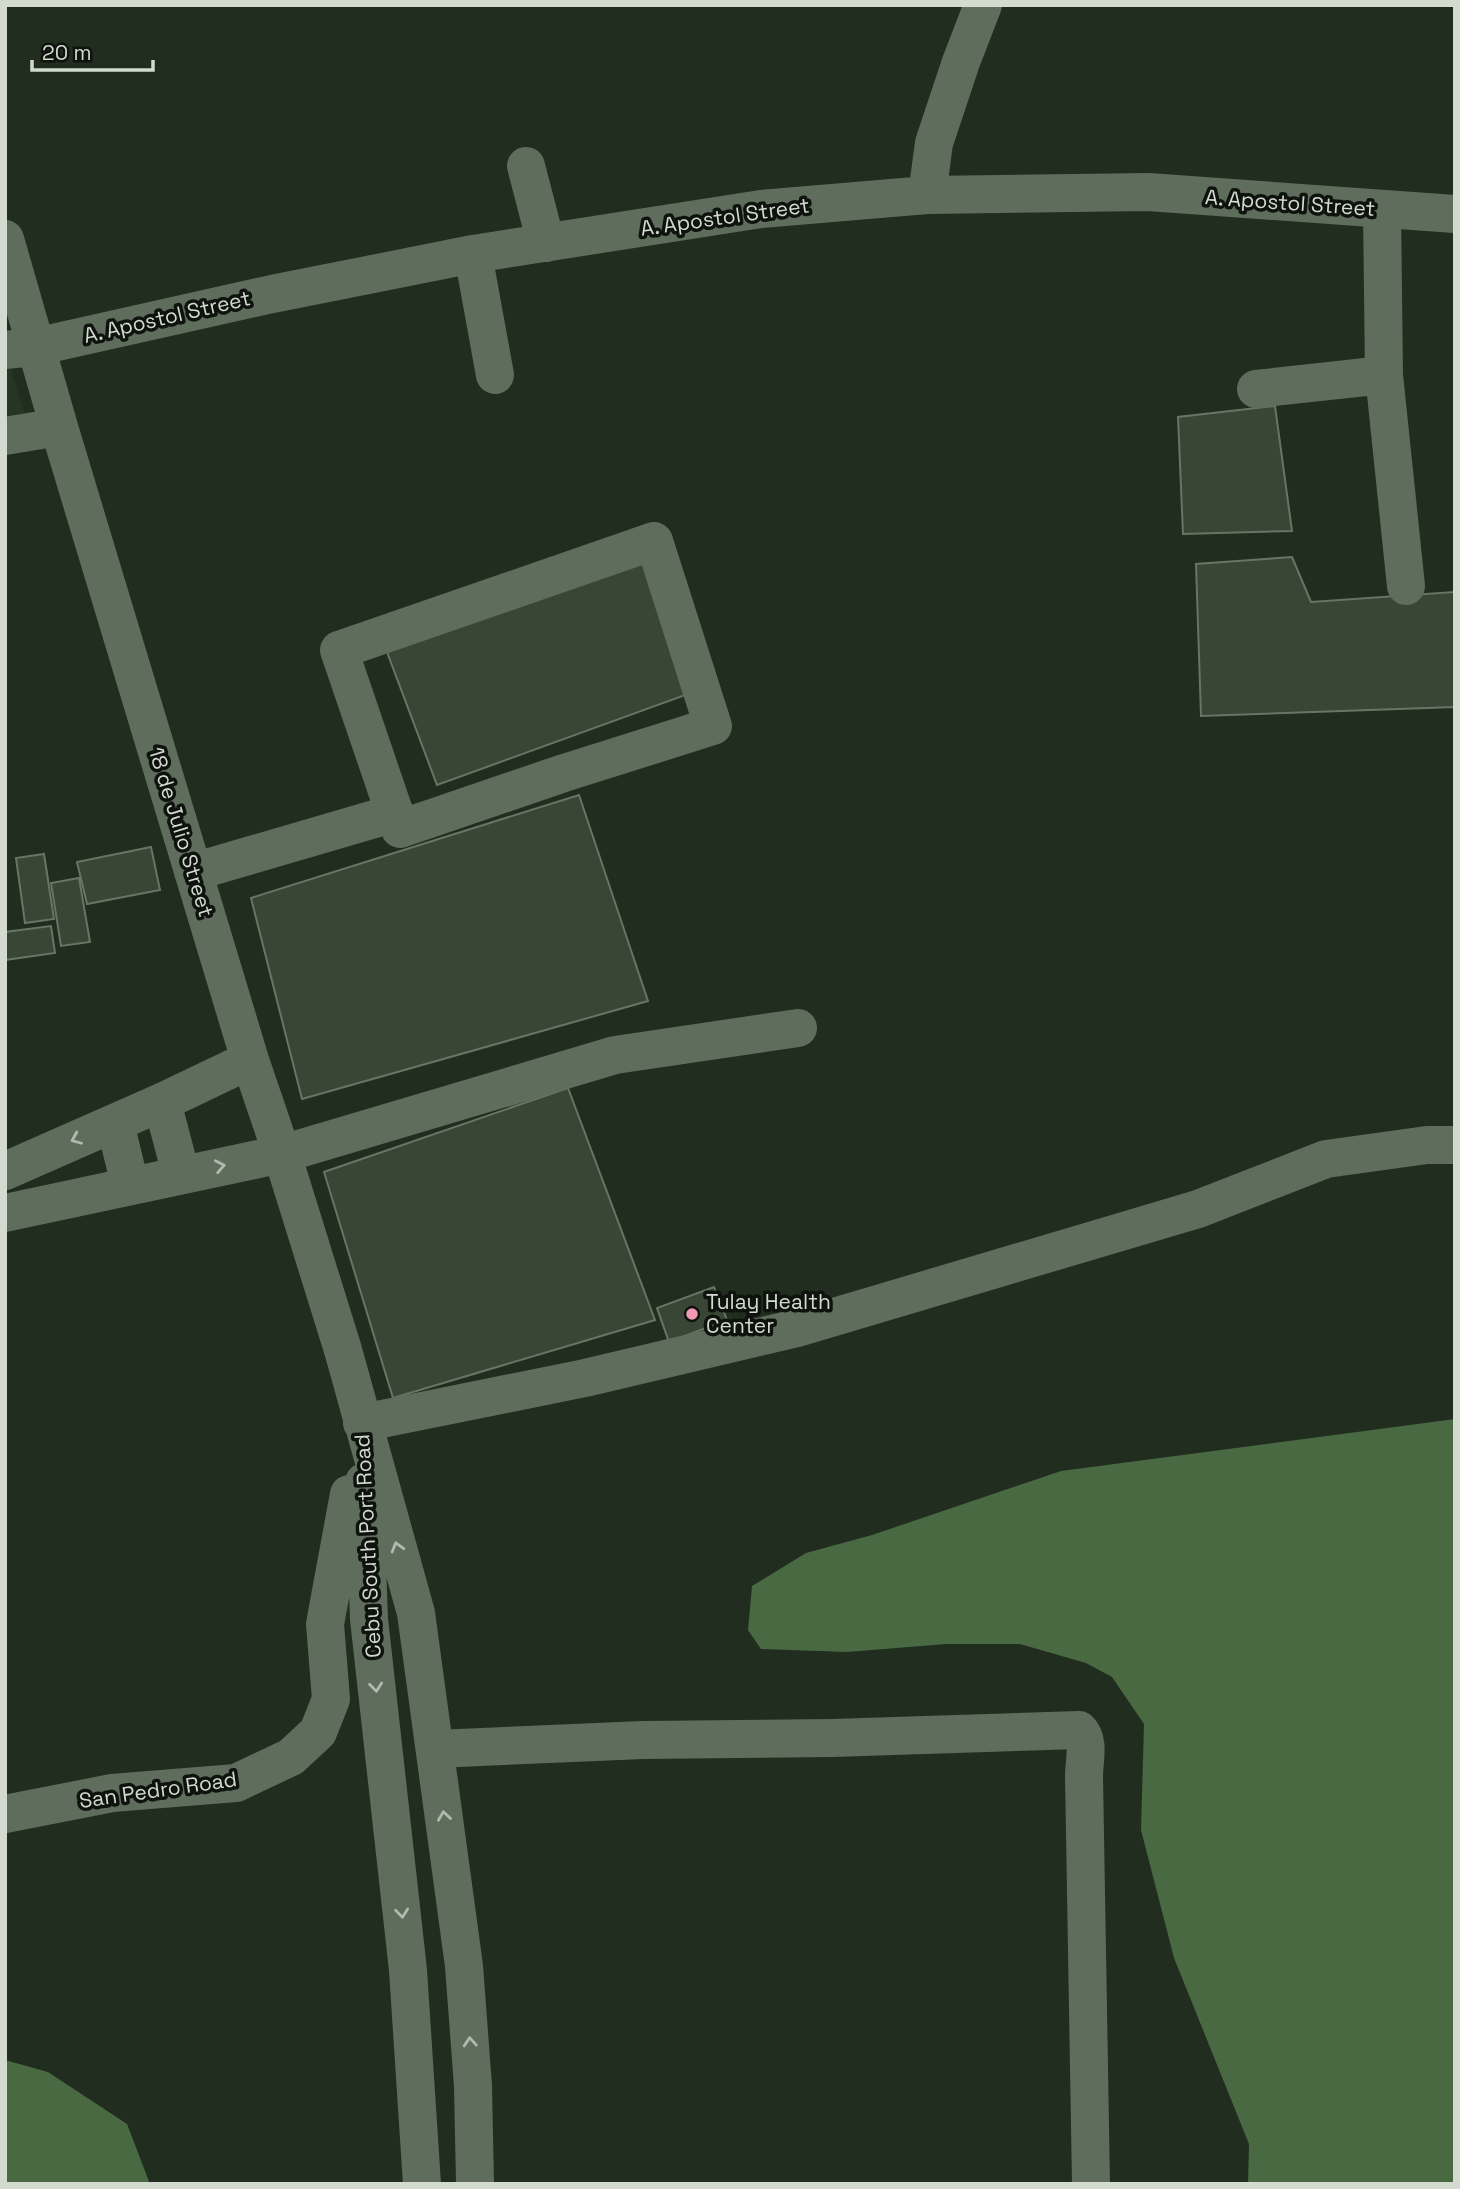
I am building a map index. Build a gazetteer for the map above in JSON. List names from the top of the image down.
{
  "streets": {
    "street": [
      "A. Apostol Street",
      "18 de Julio Street",
      "Cebu South Port Road",
      "San Pedro Road"
    ]
  },
  "crossings": [
    ["A. Apostol Street", "18 de Julio Street"],
    ["18 de Julio Street", "Cebu South Port Road"],
    ["18 de Julio Street", "San Pedro Road"],
    ["Cebu South Port Road", "San Pedro Road"]
  ],
  "places": ["Tulay Health Center"],
  "scale_bar": "20 m"
}
